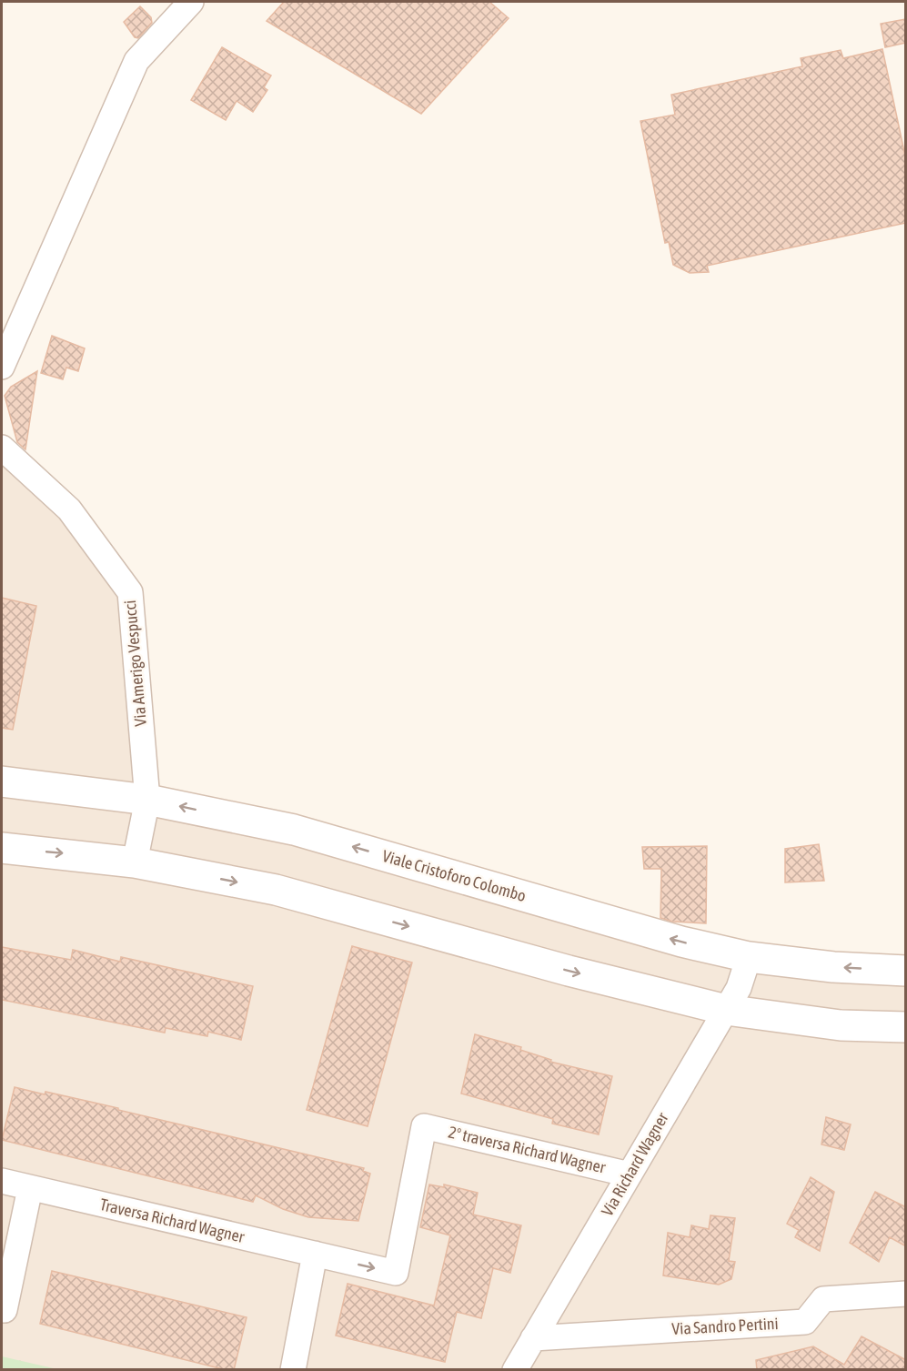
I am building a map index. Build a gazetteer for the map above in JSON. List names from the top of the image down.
{
  "streets": {
    "main road": ["Viale Cristoforo Colombo"],
    "street": [
      "Via Amerigo Vespucci",
      "2° traversa Richard Wagner",
      "Via Richard Wagner",
      "Traversa Richard Wagner",
      "Via Sandro Pertini"
    ]
  },
  "crossings": [
    ["Via Amerigo Vespucci", "Viale Cristoforo Colombo"],
    ["Viale Cristoforo Colombo", "Via Richard Wagner"],
    ["2° traversa Richard Wagner", "Via Richard Wagner"],
    ["2° traversa Richard Wagner", "Traversa Richard Wagner"],
    ["Via Richard Wagner", "Via Sandro Pertini"]
  ]
}
